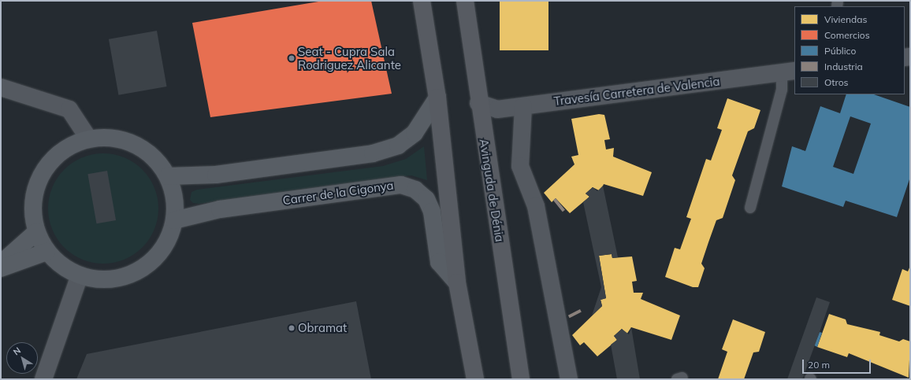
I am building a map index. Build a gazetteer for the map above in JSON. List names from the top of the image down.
{
  "streets": {
    "main road": ["Avinguda de Dénia"],
    "street": ["Travesía Carretera de Valencia", "Carrer de la Cigonya"]
  },
  "crossings": [
    ["Travesía Carretera de Valencia", "Avinguda de Dénia"]
  ],
  "places": ["Seat - Cupra Sala Rodriguez Alicante", "Obramat"],
  "legend": [
    "Viviendas",
    "Comercios",
    "Público",
    "Industria",
    "Otros"
  ],
  "scale_bar": "20 m",
  "north": "top left"
}
